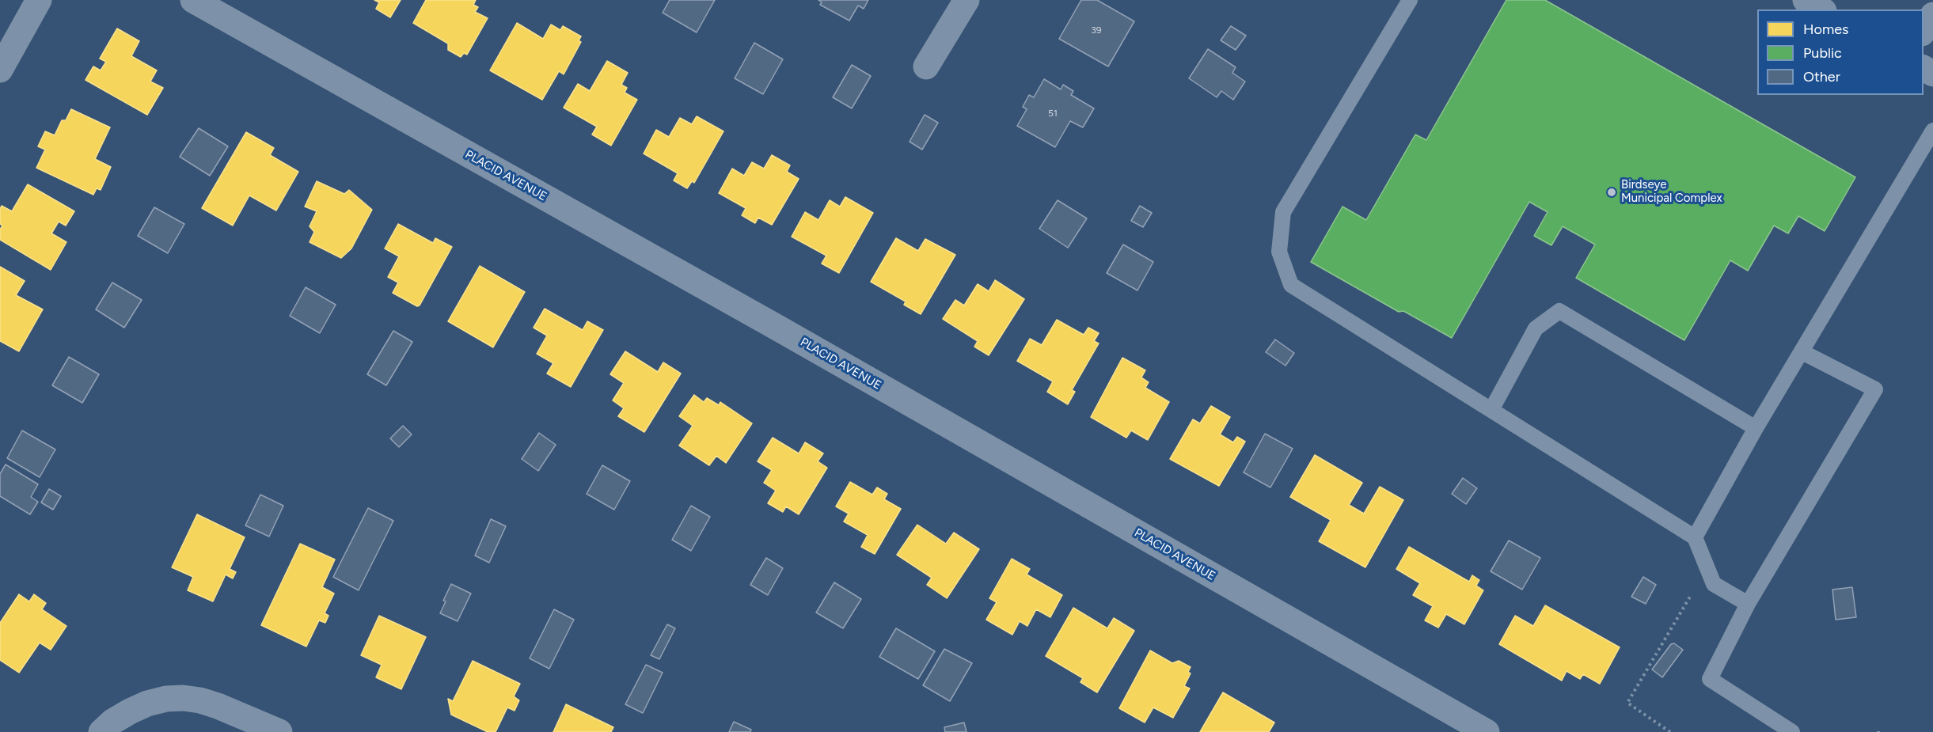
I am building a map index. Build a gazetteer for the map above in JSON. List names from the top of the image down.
{
  "streets": {
    "street": ["PLACID AVENUE"]
  },
  "places": ["Birdseye Municipal Complex"],
  "house_numbers": ["39", "51"],
  "legend": ["Homes", "Public", "Other"]
}
